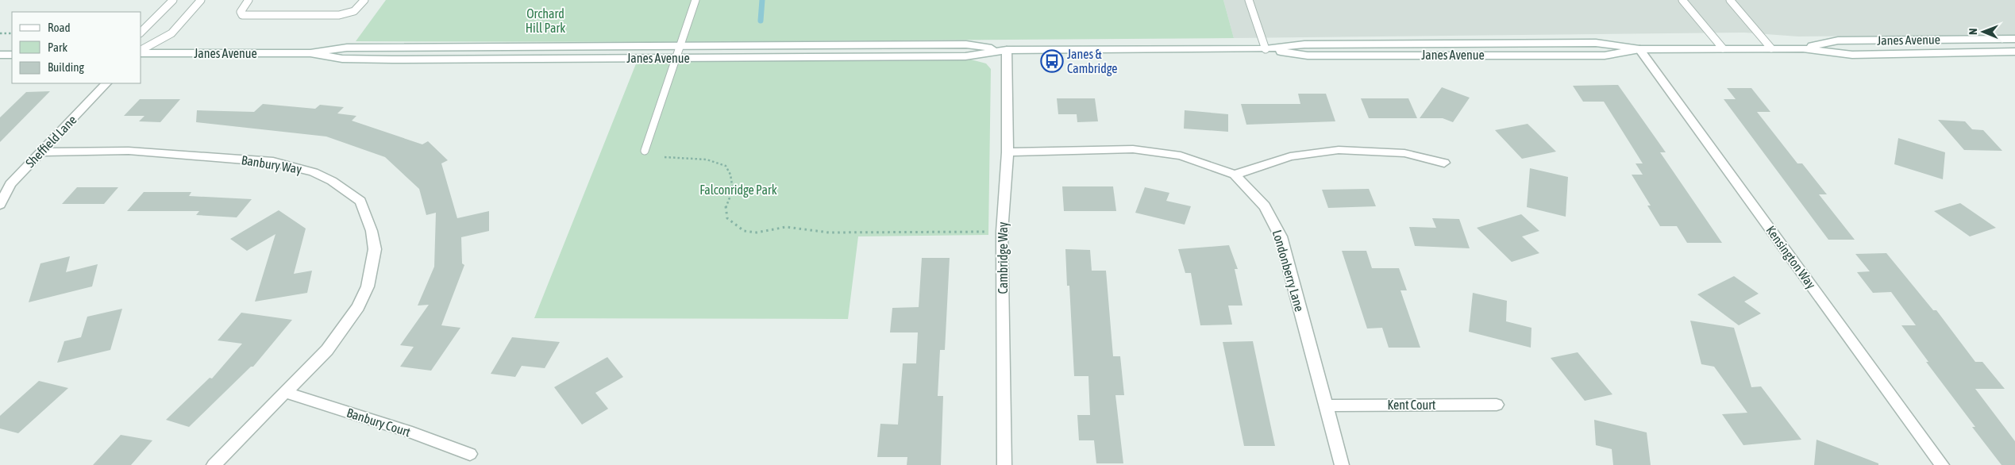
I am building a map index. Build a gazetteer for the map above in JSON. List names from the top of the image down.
{
  "streets": {
    "street": [
      "Janes Avenue",
      "Sheffield Lane",
      "Banbury Way",
      "Kensington Way",
      "Cambridge Way",
      "Londonberry Lane",
      "Kent Court",
      "Banbury Court"
    ]
  },
  "crossings": [
    ["Janes Avenue", "Kensington Way"],
    ["Janes Avenue", "Cambridge Way"],
    ["Sheffield Lane", "Banbury Way"],
    ["Banbury Way", "Banbury Court"],
    ["Cambridge Way", "Londonberry Lane"],
    ["Londonberry Lane", "Kent Court"]
  ],
  "parks": ["Orchard Hill Park", "Falconridge Park"],
  "places": {
    "bus stop": ["Janes & Cambridge"]
  },
  "legend": ["Road", "Park", "Building"],
  "north": "left"
}
